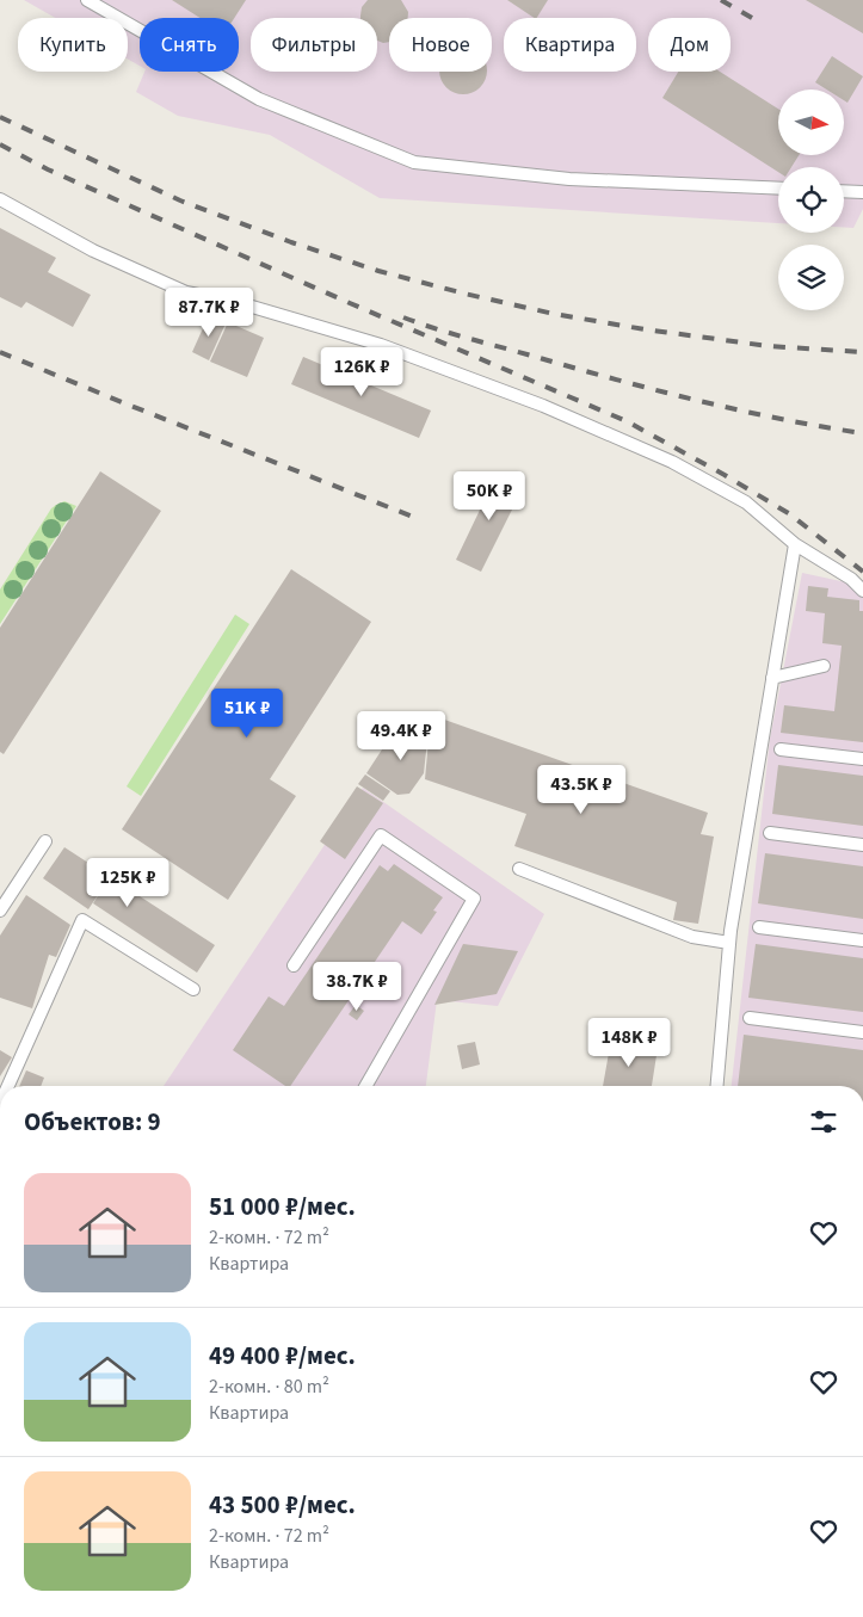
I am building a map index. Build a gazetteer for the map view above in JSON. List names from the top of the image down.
{
  "north": "right",
  "page": {
    "chip": [
      "Купить",
      "Снять",
      "Фильтры",
      "Новое",
      "Квартира",
      "Дом"
    ],
    "price": [
      "87.7K ₽",
      "126K ₽",
      "50K ₽",
      "51K ₽",
      "49.4K ₽",
      "43.5K ₽",
      "125K ₽",
      "38.7K ₽",
      "148K ₽"
    ],
    "heading": "Объектов: 9",
    "list": [
      {
        "name": "51 000 ₽/мес.",
        "note": "2-комн. · 72 m² · Квартира"
      },
      {
        "name": "49 400 ₽/мес.",
        "note": "2-комн. · 80 m² · Квартира"
      },
      {
        "name": "43 500 ₽/мес.",
        "note": "2-комн. · 72 m² · Квартира"
      }
    ]
  }
}
